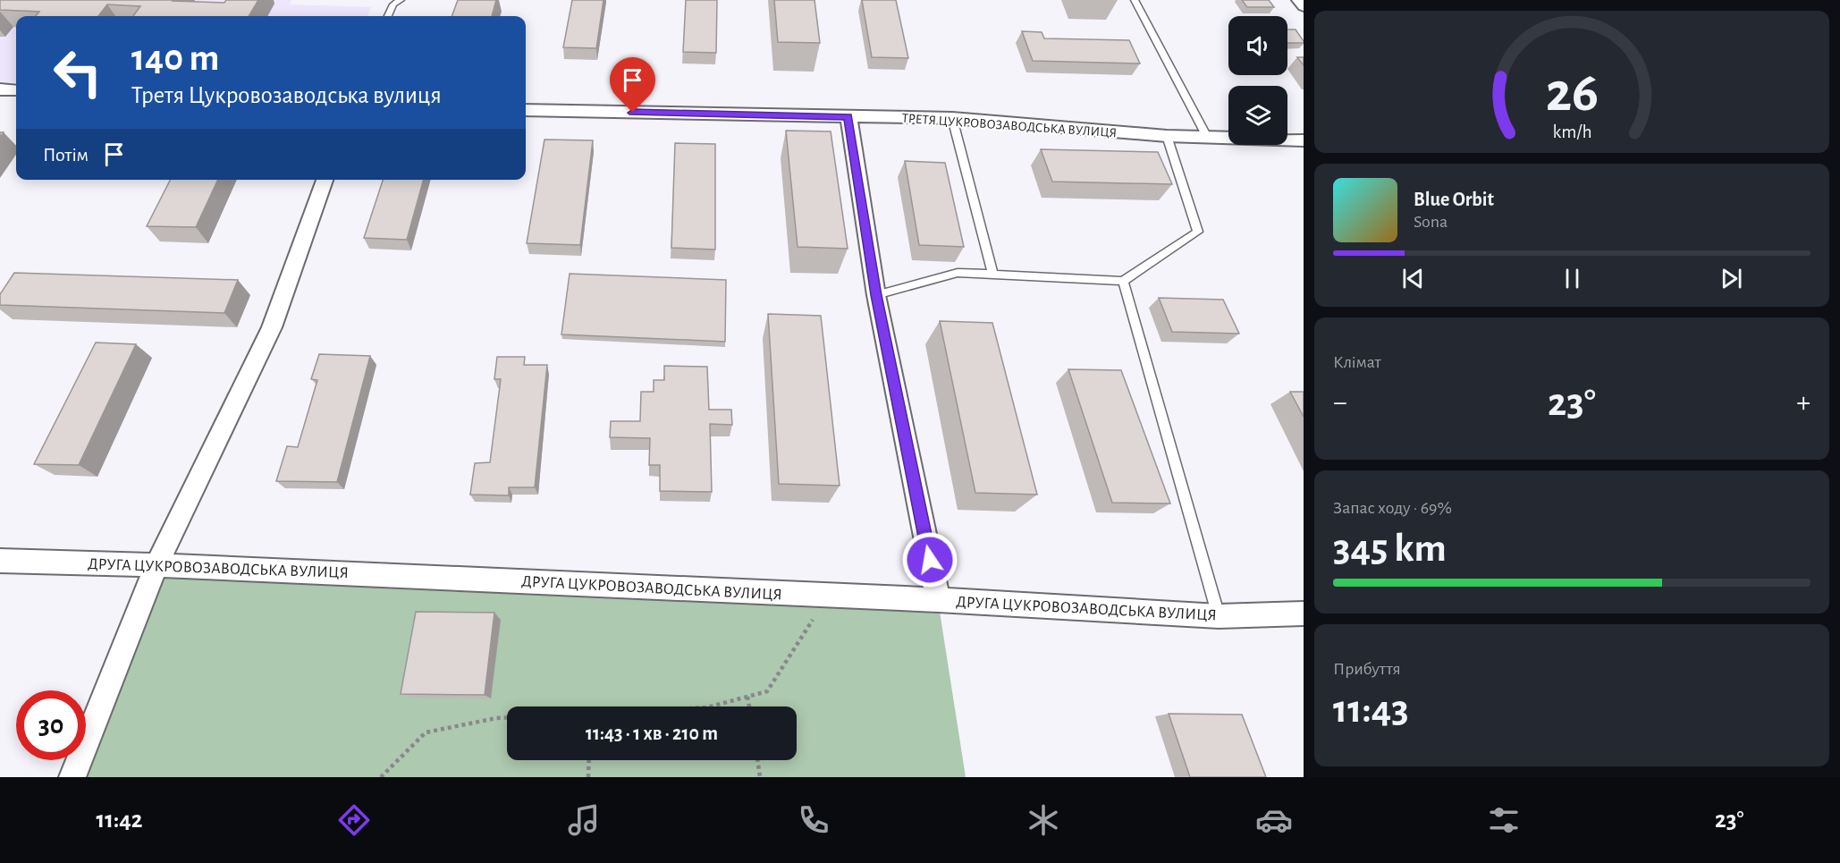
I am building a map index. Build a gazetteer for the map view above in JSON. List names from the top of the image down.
{
  "streets": {
    "street": ["ТРЕТЯ ЦУКРОВОЗАВОДСЬКА ВУЛИЦЯ", "ДРУГА ЦУКРОВОЗАВОДСЬКА ВУЛИЦЯ"]
  },
  "page": {
    "turn": ["140 m", "Третя Цукровозаводська вулиця"],
    "then": "Потім",
    "song": ["Blue Orbit", "Sona"],
    "tile": [
      "Клімат",
      ["Запас ходу · 69%", "345 km"],
      ["Прибуття", "11:43"]
    ],
    "heat": ["−", "23°", "+"],
    "limit": "30",
    "trip": "11:43 · 1 хв · 210 m",
    "tabs": ["11:42", "23°"],
    "gauge": ["26", "km/h"]
  }
}
